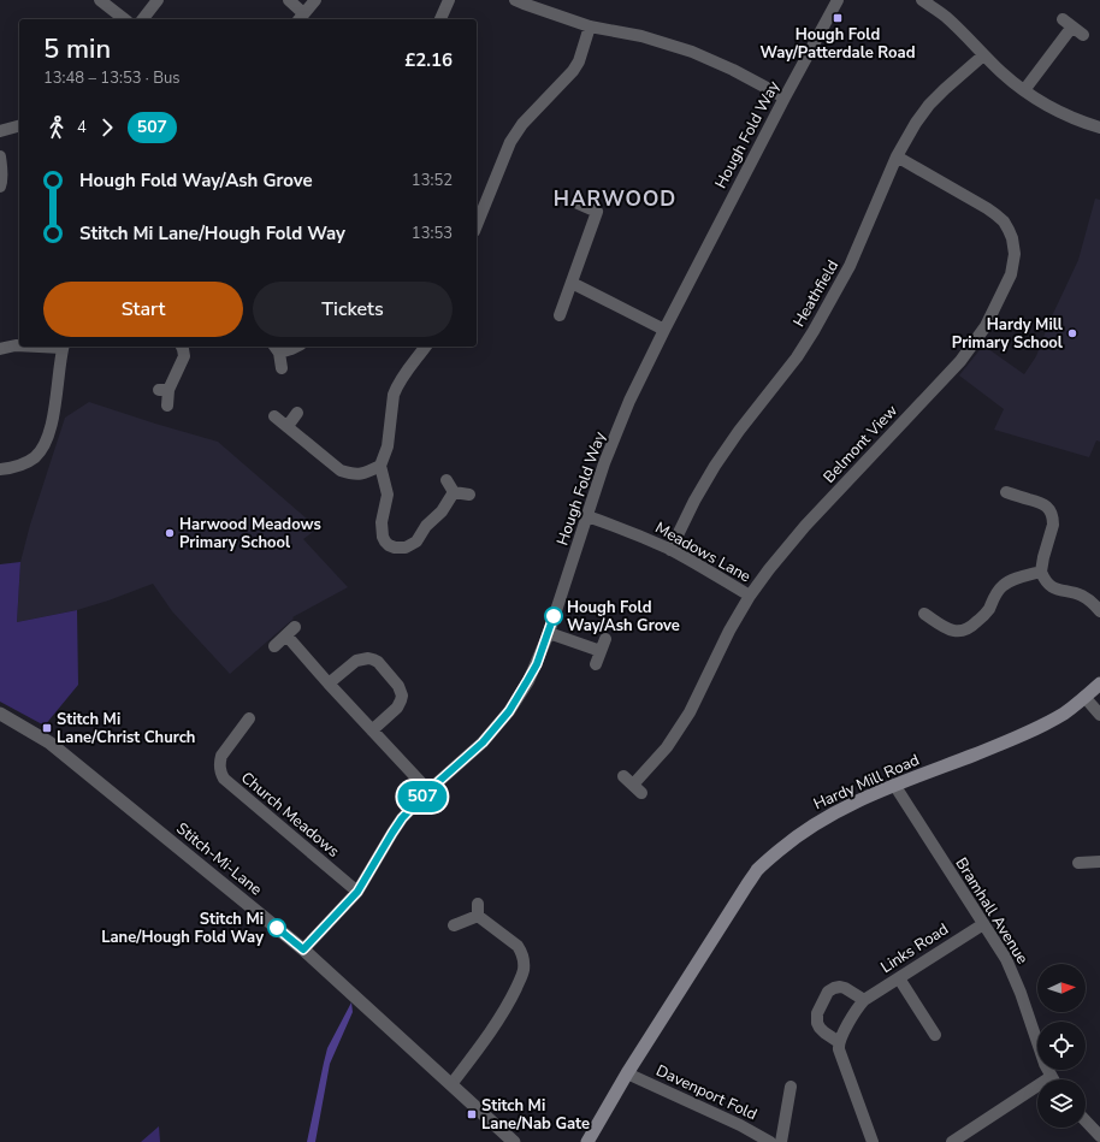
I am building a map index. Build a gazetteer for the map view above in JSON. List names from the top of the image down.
{
  "streets": {
    "main road": ["Hardy Mill Road"],
    "street": [
      "Hough Fold Way",
      "Heathfield",
      "Belmont View",
      "Meadows Lane",
      "Church Meadows",
      "Stitch-Mi-Lane",
      "Bramhall Avenue",
      "Links Road",
      "Davenport Fold"
    ]
  },
  "crossings": [
    ["Hough Fold Way", "Meadows Lane"],
    ["Hough Fold Way", "Church Meadows"],
    ["Hough Fold Way", "Stitch-Mi-Lane"],
    ["Heathfield", "Belmont View"],
    ["Heathfield", "Meadows Lane"],
    ["Belmont View", "Meadows Lane"],
    ["Hardy Mill Road", "Bramhall Avenue"],
    ["Hardy Mill Road", "Davenport Fold"],
    ["Bramhall Avenue", "Links Road"]
  ],
  "districts": ["HARWOOD"],
  "places": {
    "transit": ["Hough Fold Way/Patterdale Road", "Stitch Mi Lane/Christ Church", "Stitch Mi Lane/Nab Gate"],
    "other": [
      "Hardy Mill Primary School",
      "Harwood Meadows Primary School",
      "Hough Fold Way/Ash Grove",
      "Stitch Mi Lane/Hough Fold Way"
    ]
  },
  "lines": ["bus line 507"],
  "north": "right",
  "page": {
    "on_map": "507",
    "heading": ["5 min", "13:48 – 13:53 · Bus", "£2.16"],
    "legs": ["4", "507"],
    "list": [
      {
        "name": "Hough Fold Way/Ash Grove",
        "value": "13:52"
      },
      {
        "name": "Stitch Mi Lane/Hough Fold Way",
        "value": "13:53"
      }
    ],
    "buttons": ["Start", "Tickets"]
  }
}
